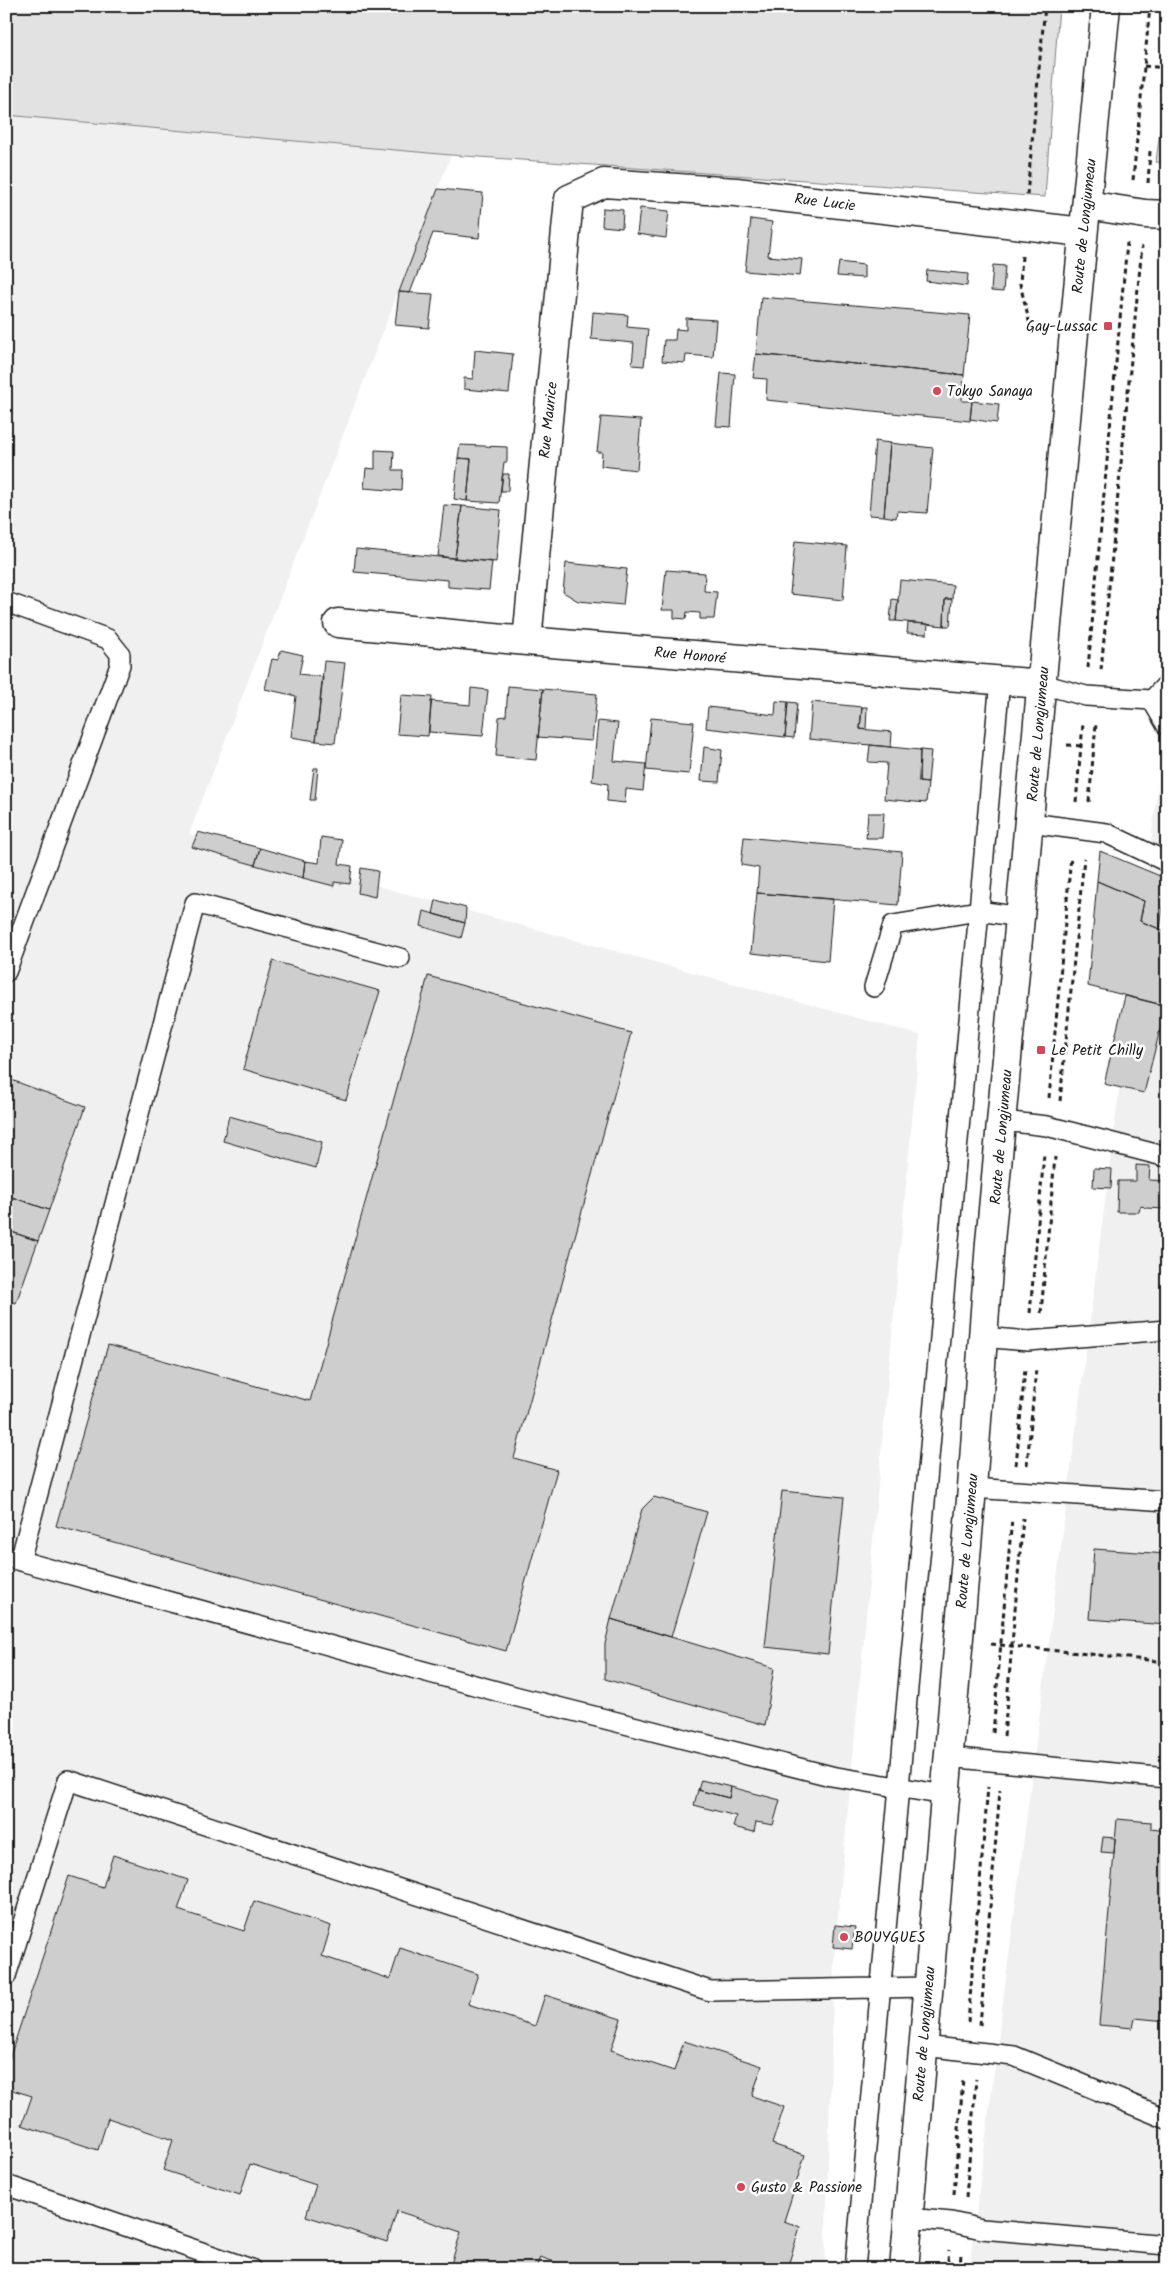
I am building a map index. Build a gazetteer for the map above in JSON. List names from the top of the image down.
{
  "streets": {
    "street": [
      "Rue Lucie",
      "Route de Longjumeau",
      "Rue Maurice",
      "Rue Honoré"
    ]
  },
  "crossings": [
    ["Rue Lucie", "Route de Longjumeau"],
    ["Rue Lucie", "Rue Maurice"],
    ["Route de Longjumeau", "Rue Honoré"],
    ["Rue Maurice", "Rue Honoré"]
  ],
  "places": {
    "transit": ["Gay-Lussac", "Le Petit Chilly"],
    "other": ["Tokyo Sanaya", "BOUYGUES", "Gusto & Passione"]
  }
}
